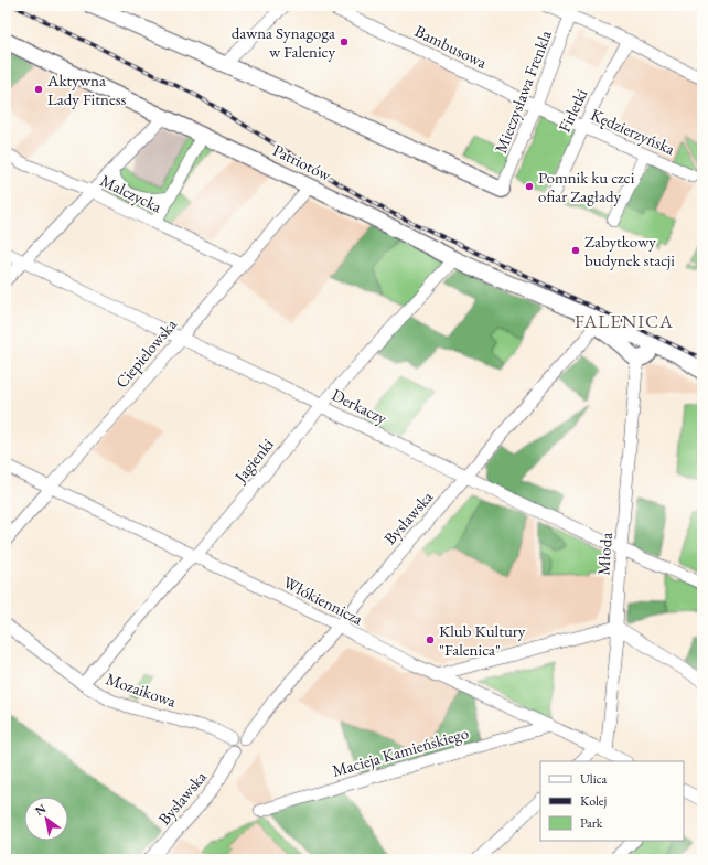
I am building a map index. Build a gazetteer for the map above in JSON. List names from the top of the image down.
{
  "streets": {
    "main road": ["Patriotów"],
    "street": [
      "Bambusowa",
      "Mieczysława Frenkla",
      "Firletki",
      "Kędzierzyńska",
      "Malczycka",
      "Ciepielowska",
      "Derkaczy",
      "Jagienki",
      "Bysławska",
      "Młoda",
      "Włókiennicza",
      "Mozaikowa",
      "Macieja Kamieńskiego"
    ]
  },
  "crossings": [
    ["Bambusowa", "Mieczysława Frenkla"],
    ["Bambusowa", "Kędzierzyńska"],
    ["Mieczysława Frenkla", "Kędzierzyńska"],
    ["Firletki", "Kędzierzyńska"],
    ["Patriotów", "Ciepielowska"],
    ["Patriotów", "Jagienki"],
    ["Patriotów", "Bysławska"],
    ["Patriotów", "Młoda"],
    ["Malczycka", "Ciepielowska"],
    ["Ciepielowska", "Derkaczy"],
    ["Ciepielowska", "Włókiennicza"],
    ["Derkaczy", "Jagienki"],
    ["Derkaczy", "Bysławska"],
    ["Derkaczy", "Młoda"],
    ["Jagienki", "Włókiennicza"],
    ["Jagienki", "Mozaikowa"],
    ["Bysławska", "Włókiennicza"],
    ["Bysławska", "Mozaikowa"],
    ["Młoda", "Włókiennicza"],
    ["Włókiennicza", "Macieja Kamieńskiego"]
  ],
  "districts": ["FALENICA"],
  "places": [
    "dawna Synagoga w Falenicy",
    "Aktywna Lady Fitness",
    "Pomnik ku czci ofiar Zagłady",
    "Zabytkowy budynek stacji",
    "Klub Kultury \"Falenica\""
  ],
  "legend": ["Ulica", "Kolej", "Park"],
  "north": "top left"
}
